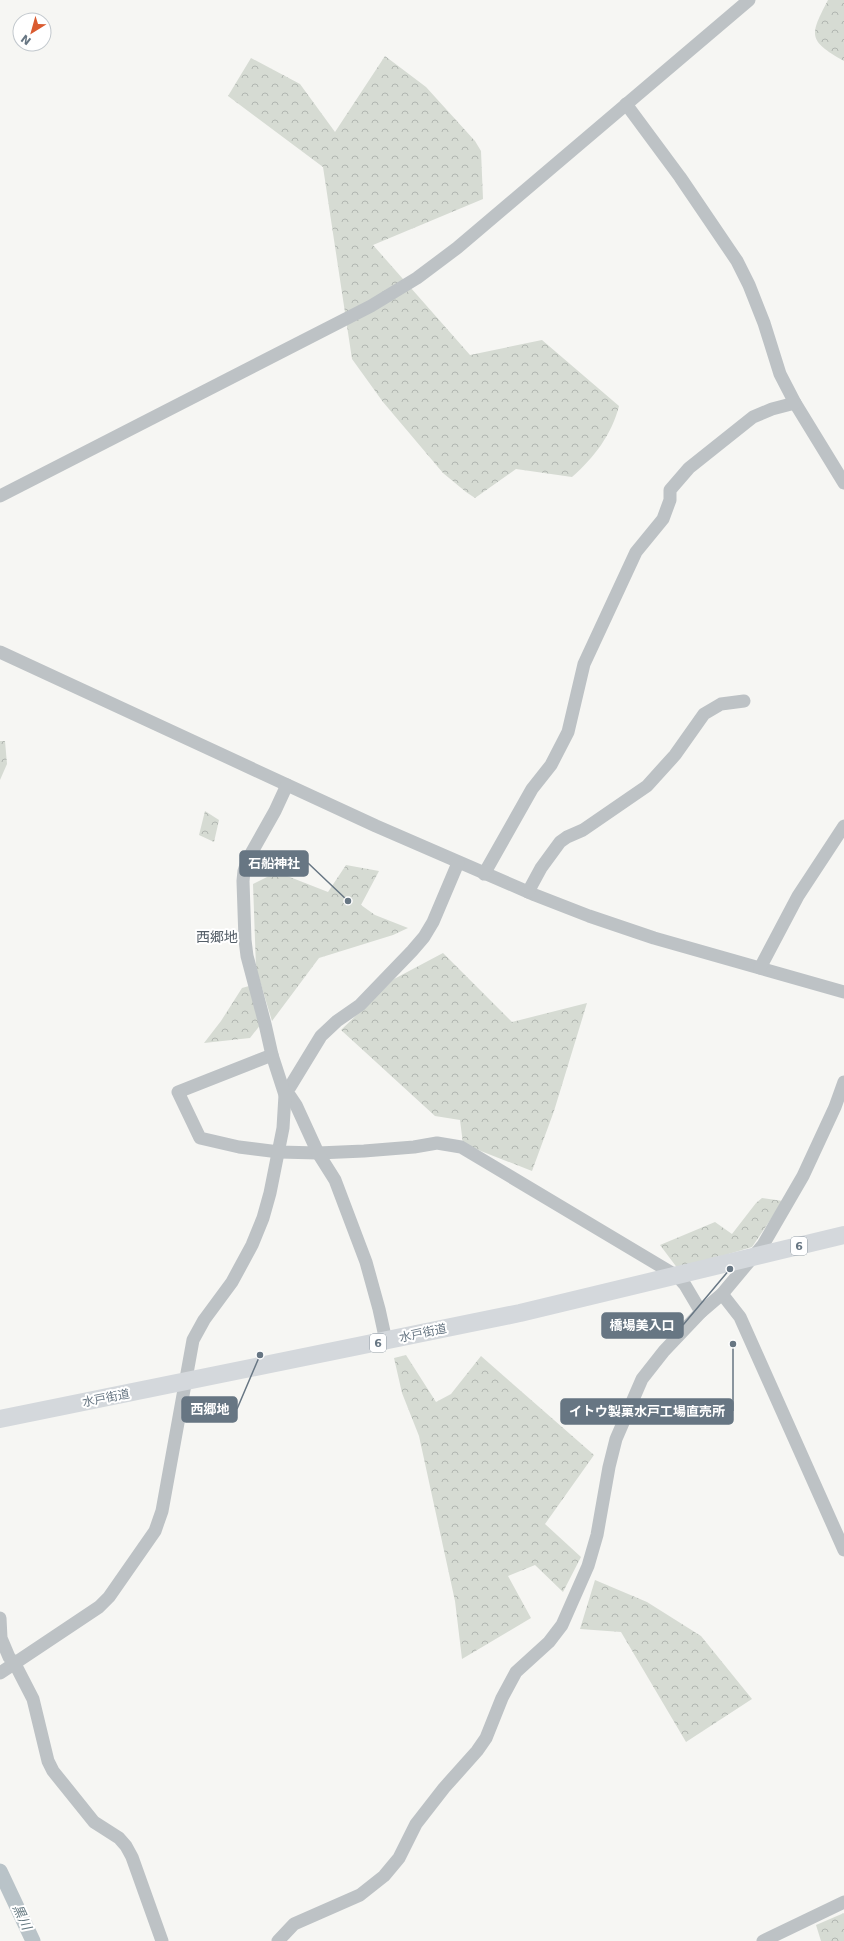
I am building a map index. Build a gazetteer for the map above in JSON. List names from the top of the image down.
{
  "streets": {
    "highway": ["6", "水戸街道"]
  },
  "districts": ["西郷地"],
  "water": ["黒川"],
  "places": [
    "石船神社",
    "橋場美入口",
    "イトウ製菓水戸工場直売所",
    "西郷地"
  ],
  "north": "bottom left"
}
